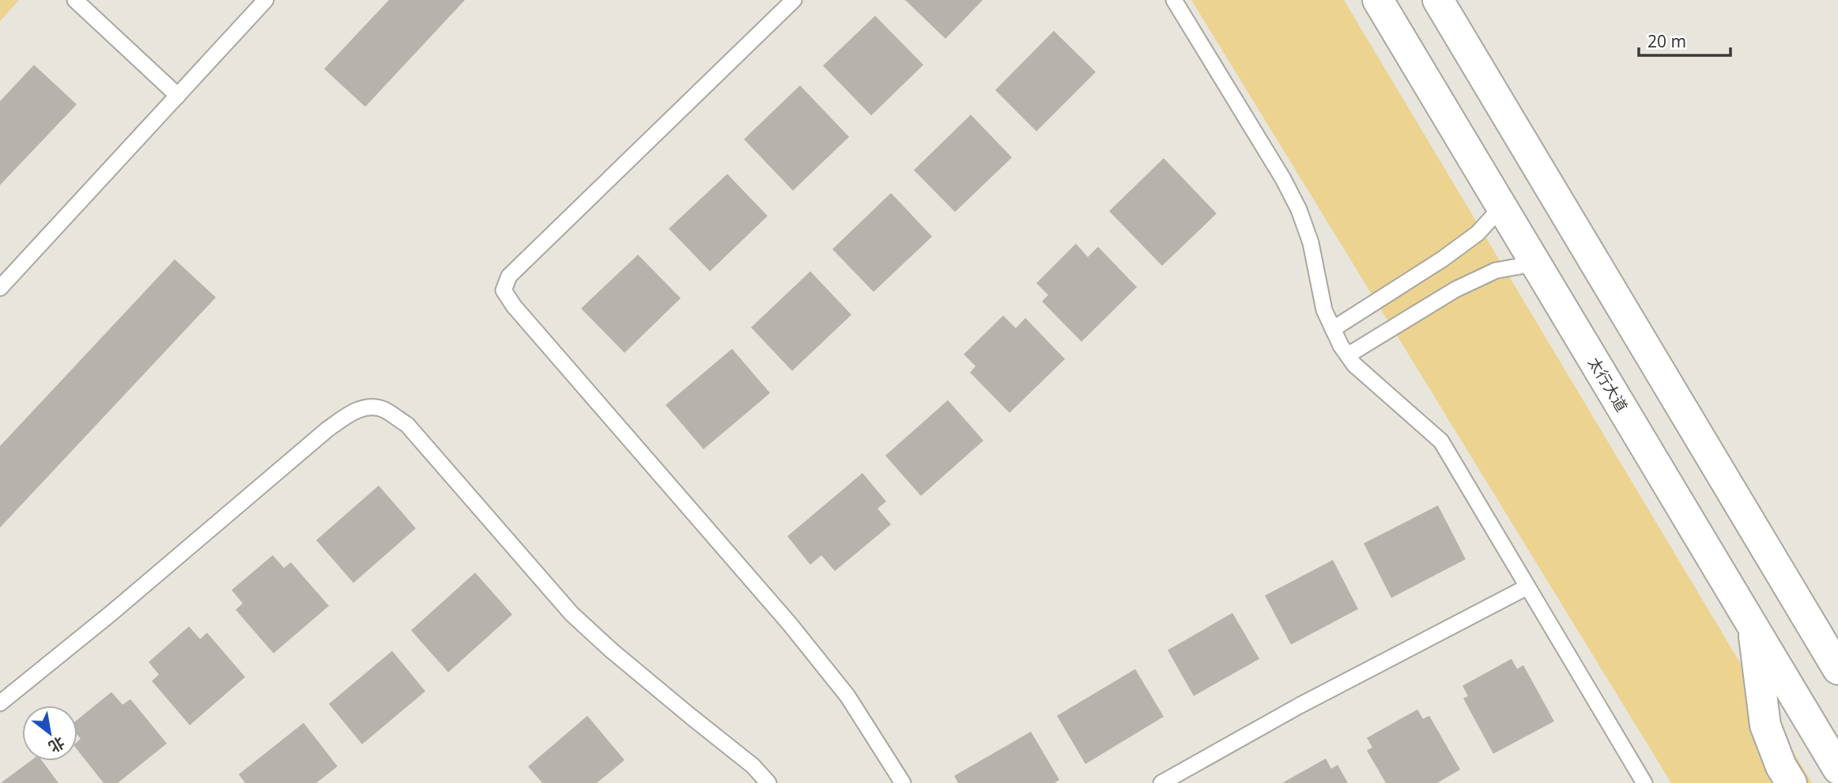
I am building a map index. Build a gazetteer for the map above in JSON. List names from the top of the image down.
{
  "streets": {
    "main road": ["太行大道"]
  },
  "scale_bar": "20 m",
  "north": "bottom right"
}
